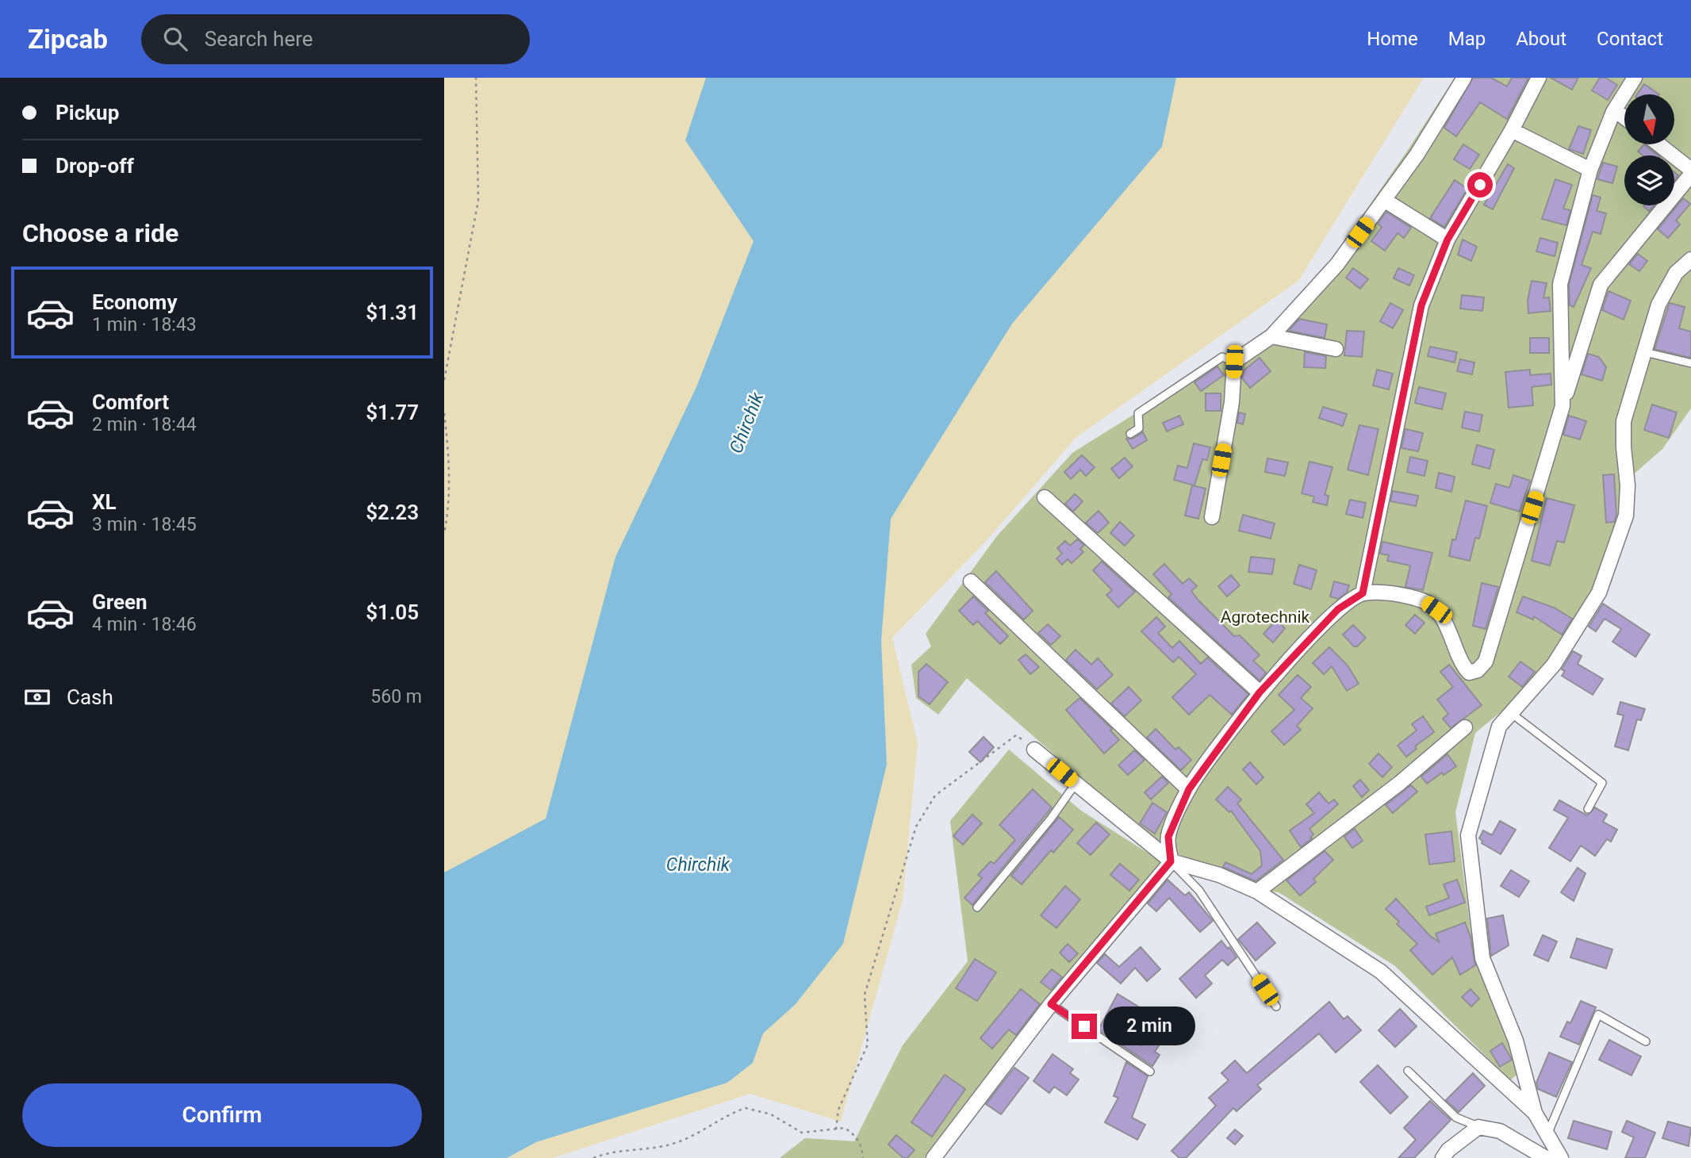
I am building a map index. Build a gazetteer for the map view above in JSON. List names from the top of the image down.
{
  "water": ["Chirchik"],
  "parks": ["Agrotechnik"],
  "north": "bottom",
  "page": {
    "header": "Zipcab",
    "search": "Search here",
    "nav": [
      "Home",
      "Map",
      "About",
      "Contact"
    ],
    "banner": ["Pickup", "Drop-off"],
    "heading": "Choose a ride",
    "list": [
      {
        "name": "Economy",
        "note": "1 min · 18:43",
        "value": "$1.31"
      },
      {
        "name": "Comfort",
        "note": "2 min · 18:44",
        "value": "$1.77"
      },
      {
        "name": "XL",
        "note": "3 min · 18:45",
        "value": "$2.23"
      },
      {
        "name": "Green",
        "note": "4 min · 18:46",
        "value": "$1.05"
      }
    ],
    "pay": ["Cash", "560 m"],
    "bubble": "2 min",
    "buttons": "Confirm"
  }
}
